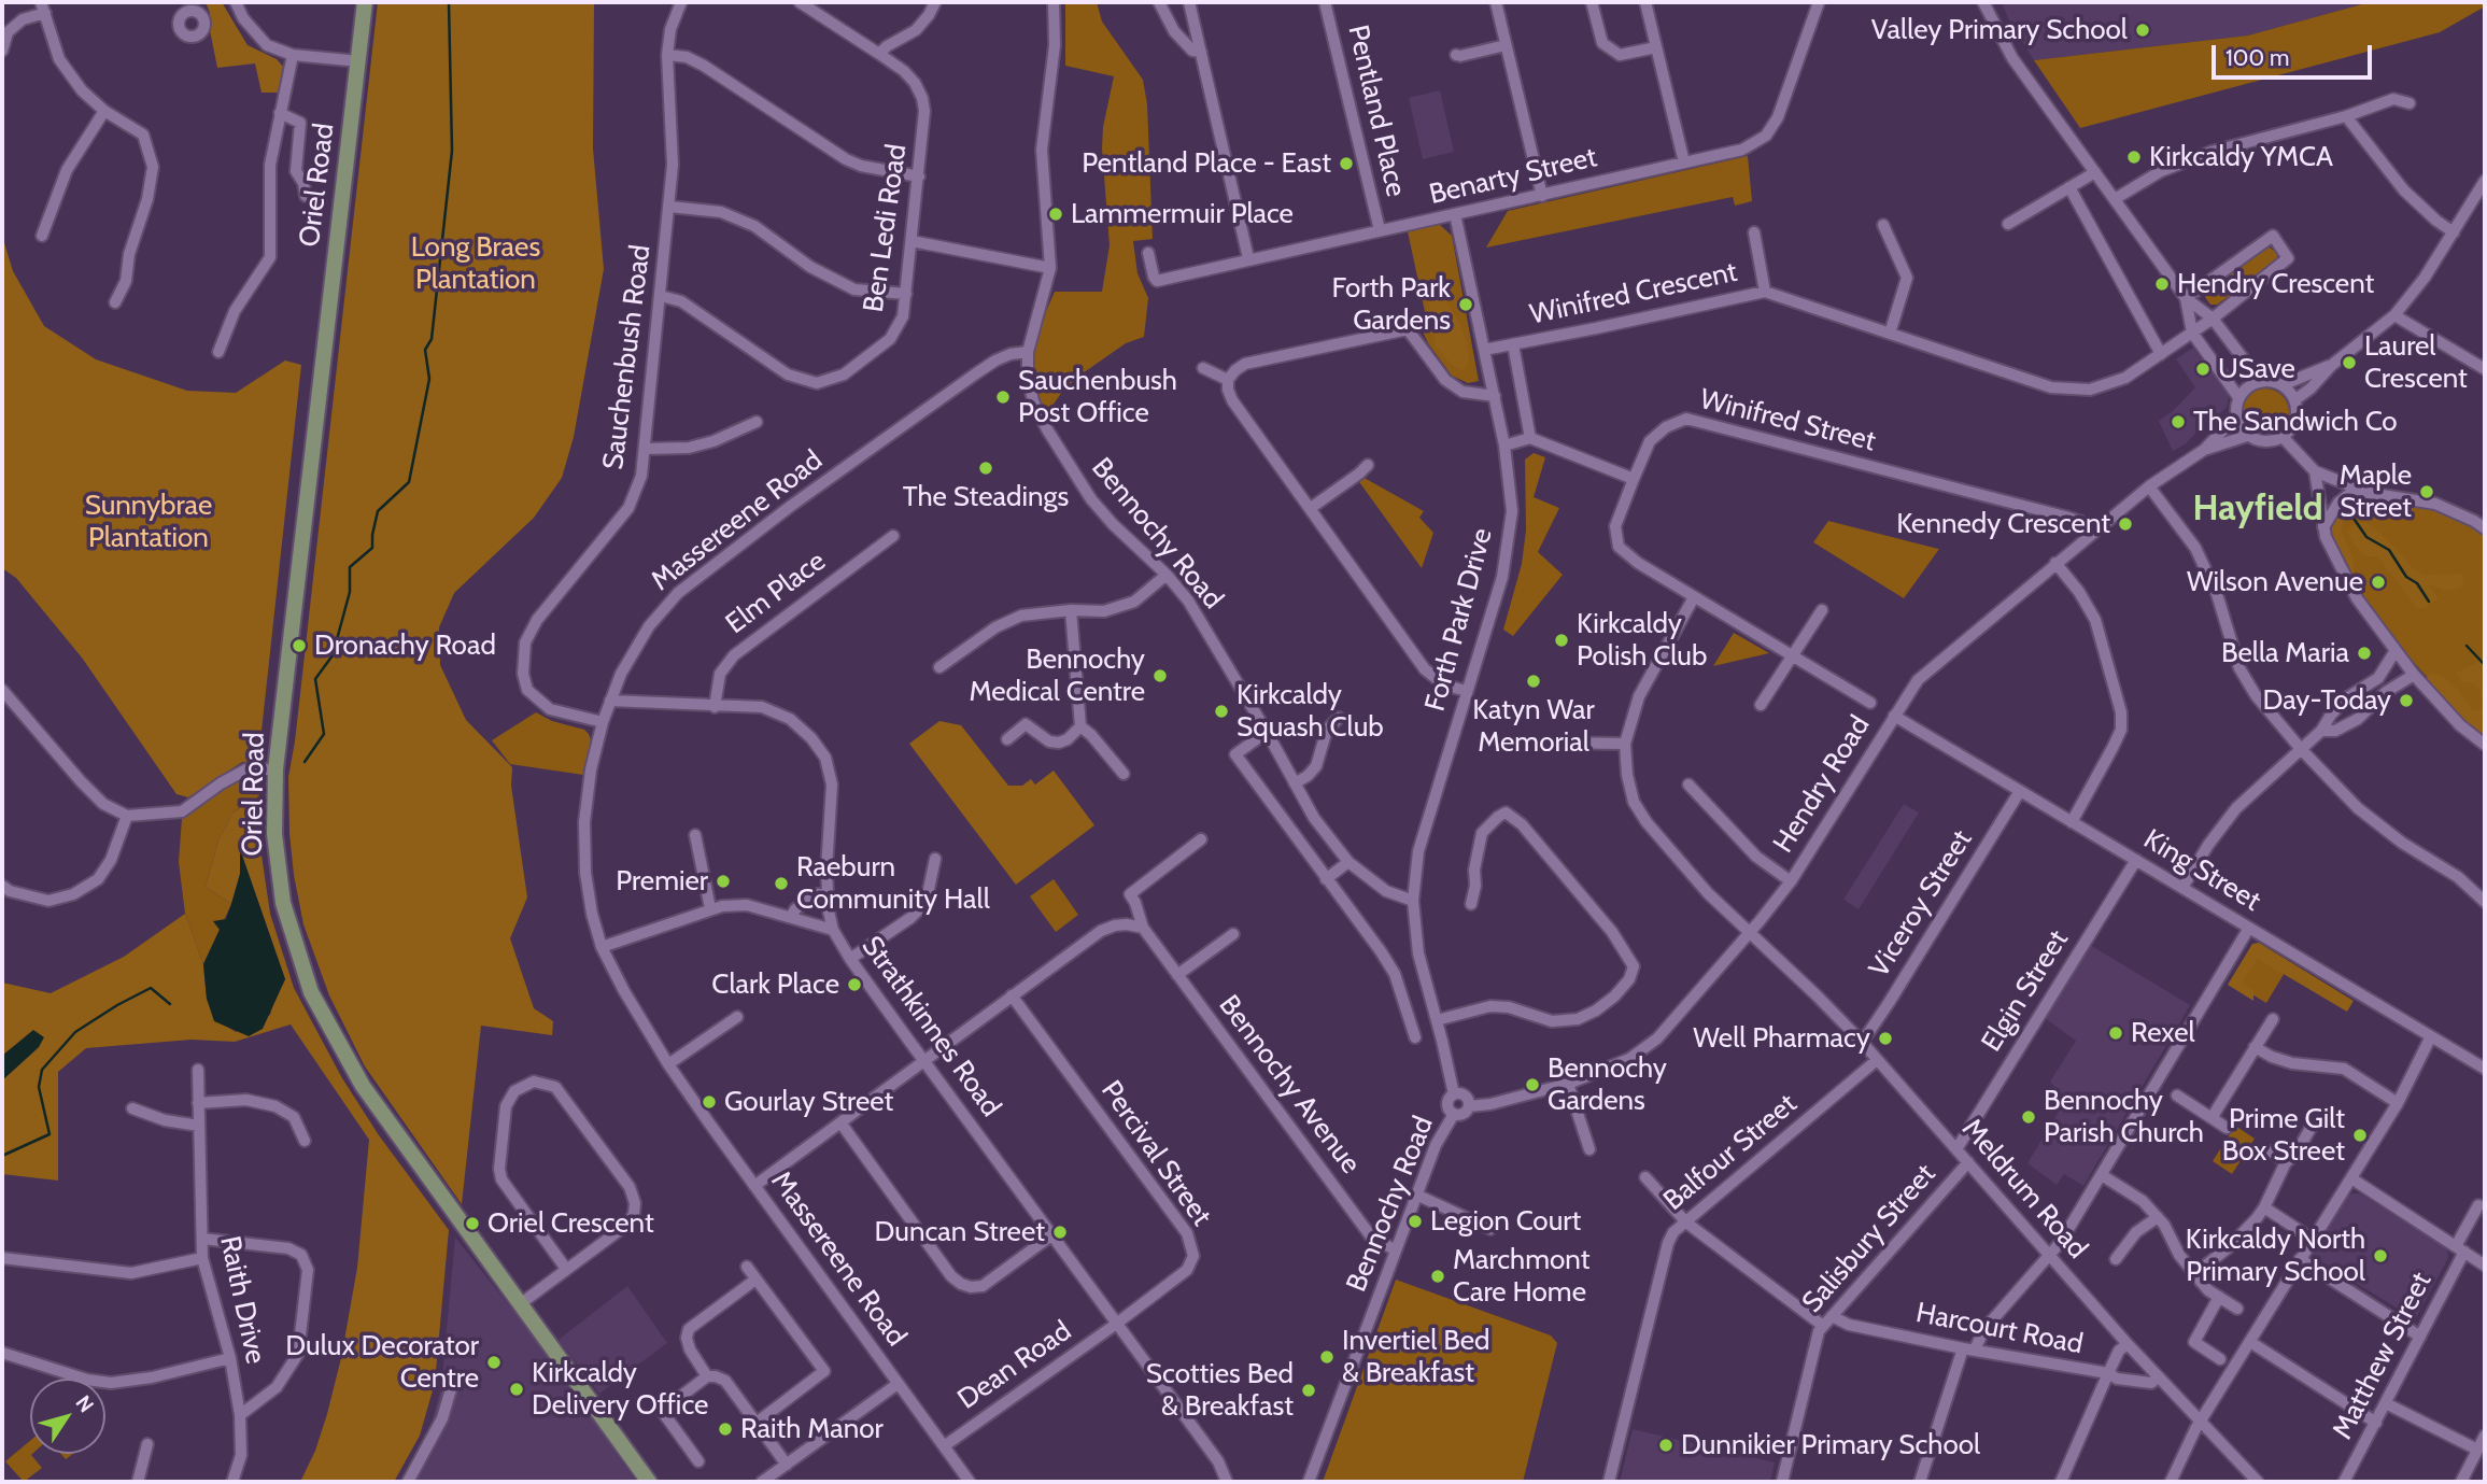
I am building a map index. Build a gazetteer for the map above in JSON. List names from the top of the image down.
{
  "streets": {
    "main road": ["Oriel Road"],
    "street": [
      "Pentland Place",
      "Benarty Street",
      "Ben Ledi Road",
      "Winifred Crescent",
      "Sauchenbush Road",
      "Winifred Street",
      "Massereene Road",
      "Bennochy Road",
      "Elm Place",
      "Forth Park Drive",
      "Hendry Road",
      "King Street",
      "Viceroy Street",
      "Elgin Street",
      "Strathkinnes Road",
      "Bennochy Avenue",
      "Balfour Street",
      "Percival Street",
      "Meldrum Road",
      "Salisbury Street",
      "Raith Drive",
      "Harcourt Road",
      "Matthew Street",
      "Dean Road"
    ]
  },
  "crossings": [
    ["Pentland Place", "Benarty Street"],
    ["Benarty Street", "Forth Park Drive"],
    ["Ben Ledi Road", "Sauchenbush Road"],
    ["Winifred Crescent", "Forth Park Drive"],
    ["Sauchenbush Road", "Massereene Road"],
    ["Winifred Street", "Hendry Road"],
    ["Massereene Road", "Bennochy Road"],
    ["Massereene Road", "Strathkinnes Road"],
    ["Massereene Road", "Dean Road"],
    ["Bennochy Road", "Forth Park Drive"],
    ["Bennochy Road", "Hendry Road"],
    ["Bennochy Road", "Bennochy Avenue"],
    ["Elm Place", "Strathkinnes Road"],
    ["Hendry Road", "King Street"],
    ["Hendry Road", "Meldrum Road"],
    ["King Street", "Viceroy Street"],
    ["King Street", "Elgin Street"],
    ["Viceroy Street", "Meldrum Road"],
    ["Elgin Street", "Meldrum Road"],
    ["Strathkinnes Road", "Percival Street"],
    ["Strathkinnes Road", "Dean Road"],
    ["Balfour Street", "Meldrum Road"],
    ["Percival Street", "Dean Road"],
    ["Meldrum Road", "Salisbury Street"],
    ["Meldrum Road", "Harcourt Road"],
    ["Salisbury Street", "Harcourt Road"]
  ],
  "districts": ["Hayfield"],
  "parks": ["Long Braes Plantation", "Sunnybrae Plantation"],
  "places": [
    "Valley Primary School",
    "Kirkcaldy YMCA",
    "Pentland Place - East",
    "Lammermuir Place",
    "Hendry Crescent",
    "Forth Park Gardens",
    "Laurel Crescent",
    "USave",
    "Sauchenbush Post Office",
    "The Sandwich Co",
    "The Steadings",
    "Maple Street",
    "Kennedy Crescent",
    "Wilson Avenue",
    "Kirkcaldy Polish Club",
    "Dronachy Road",
    "Bella Maria",
    "Bennochy Medical Centre",
    "Katyn War Memorial",
    "Day-Today",
    "Kirkcaldy Squash Club",
    "Premier",
    "Raeburn Community Hall",
    "Clark Place",
    "Rexel",
    "Well Pharmacy",
    "Bennochy Gardens",
    "Gourlay Street",
    "Bennochy Parish Church",
    "Prime Gilt Box Street",
    "Legion Court",
    "Oriel Crescent",
    "Duncan Street",
    "Kirkcaldy North Primary School",
    "Marchmont Care Home",
    "Invertiel Bed & Breakfast",
    "Dulux Decorator Centre",
    "Kirkcaldy Delivery Office",
    "Scotties Bed & Breakfast",
    "Raith Manor",
    "Dunnikier Primary School"
  ],
  "scale_bar": "100 m",
  "north": "top right"
}
